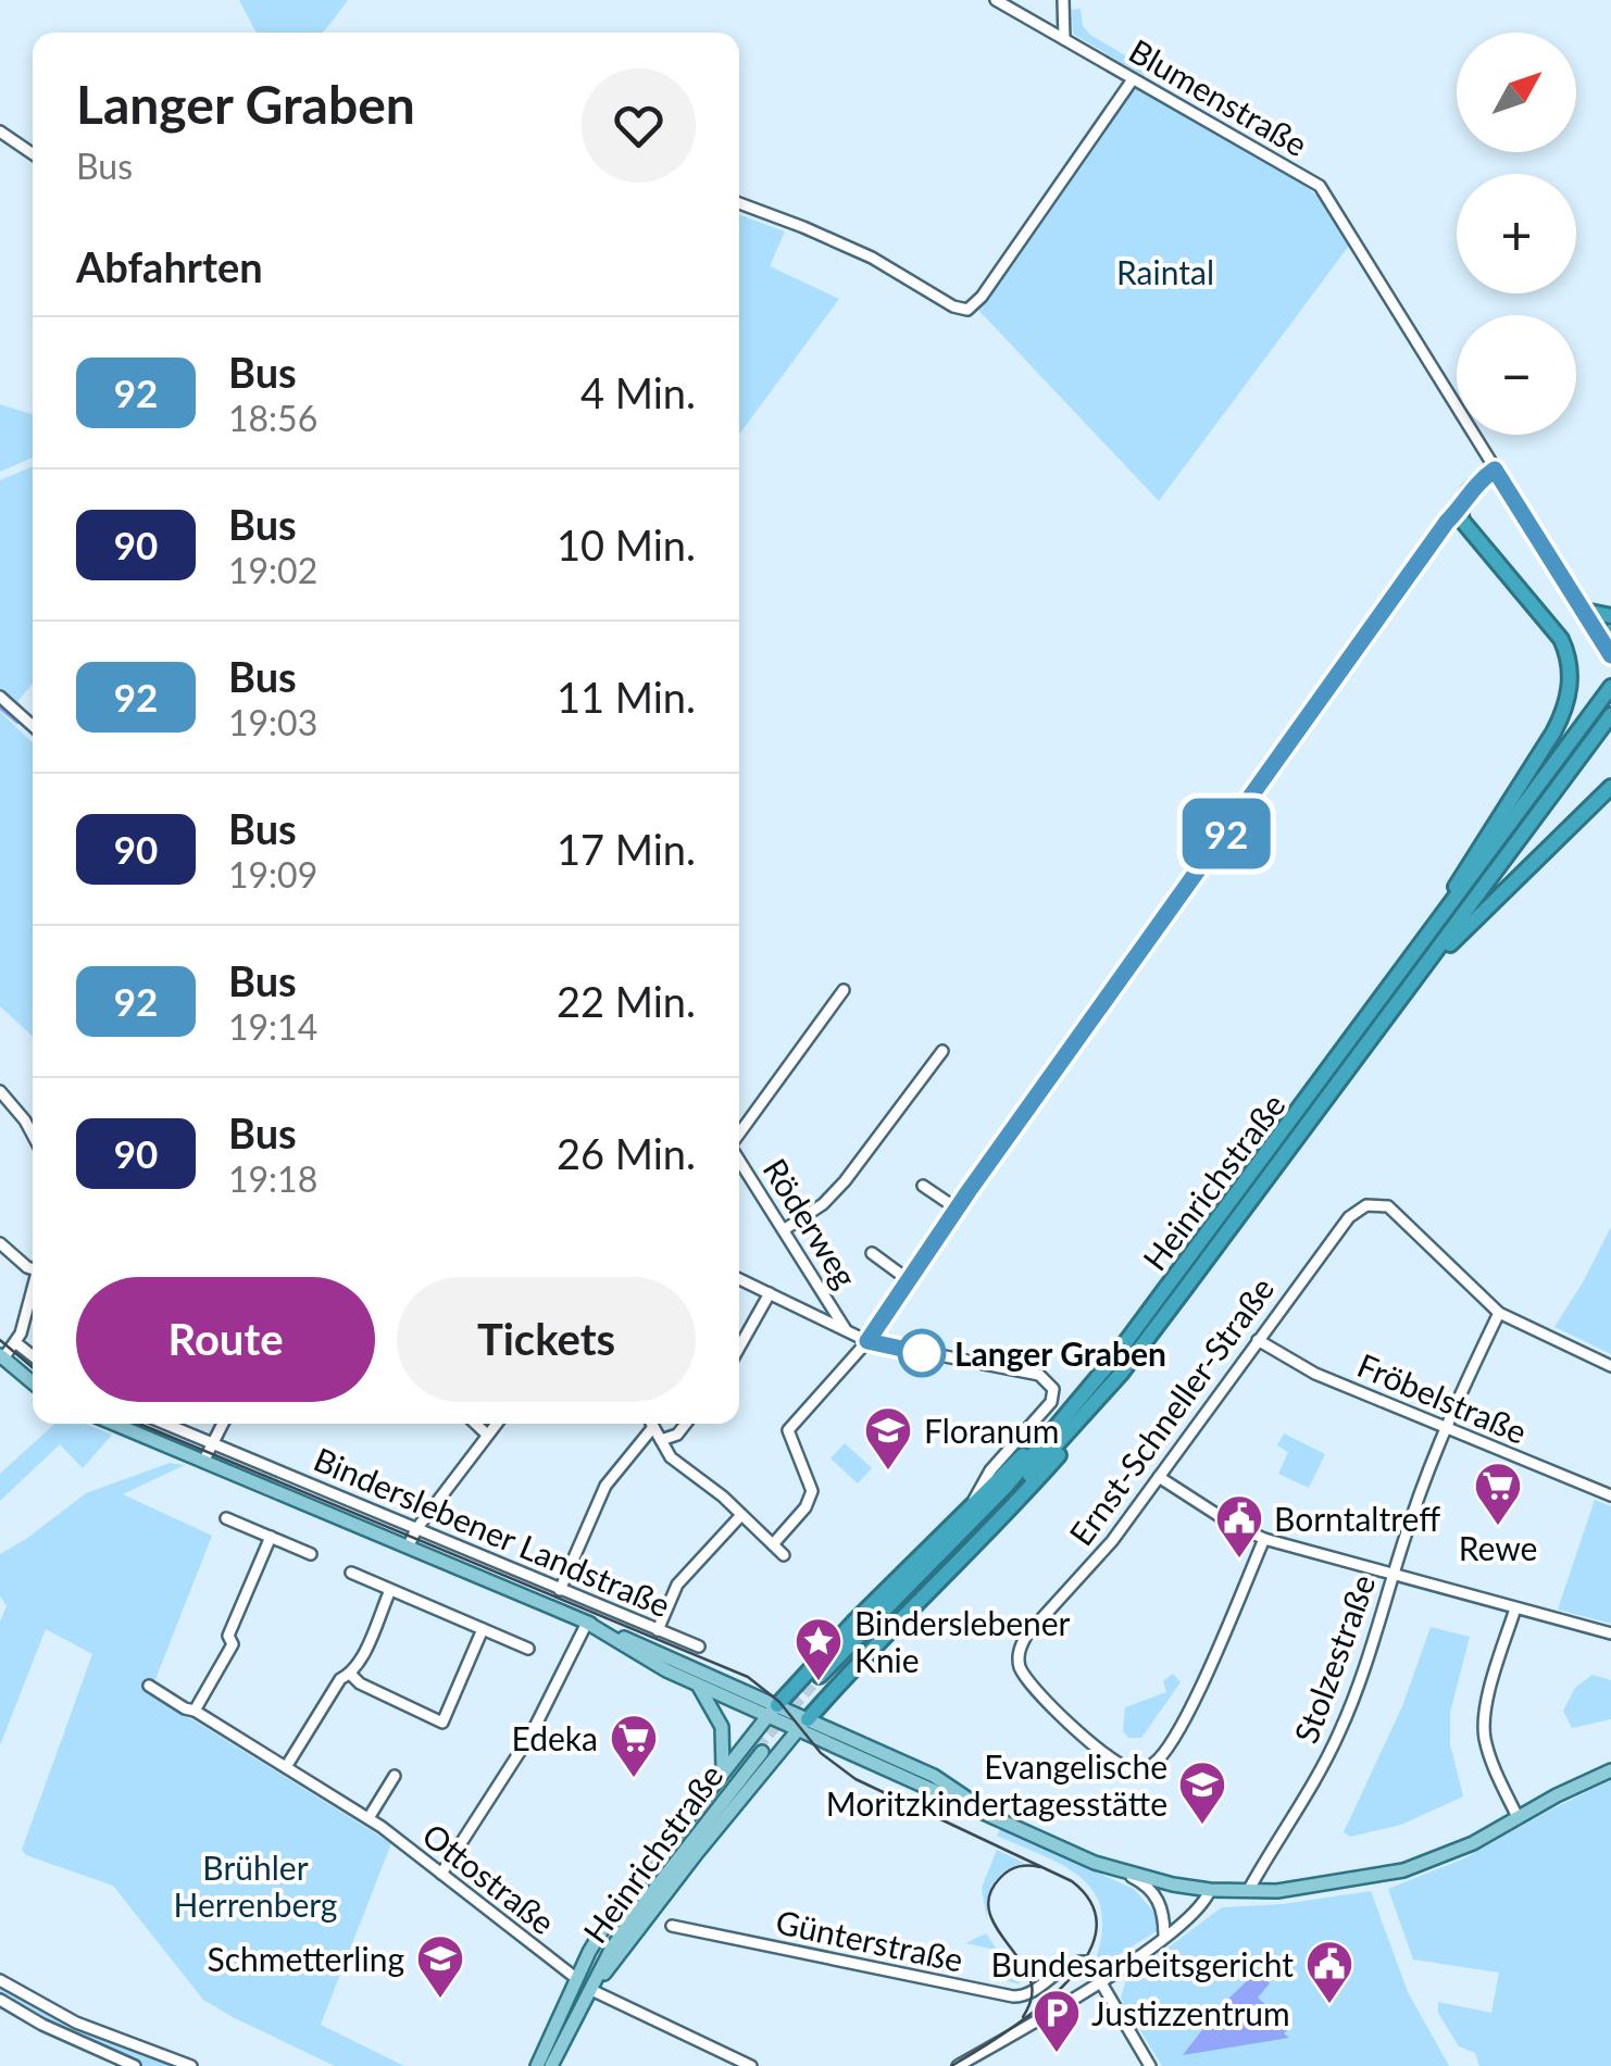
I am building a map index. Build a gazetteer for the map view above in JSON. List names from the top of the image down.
{
  "streets": {
    "highway": ["Heinrichstraße"],
    "main road": ["Binderslebener Landstraße"],
    "street": [
      "Blumenstraße",
      "Röderweg",
      "Fröbelstraße",
      "Ernst-Schneller-Straße",
      "Stolzestraße",
      "Ottostraße",
      "Günterstraße"
    ]
  },
  "crossings": [
    ["Heinrichstraße", "Binderslebener Landstraße"],
    ["Heinrichstraße", "Ottostraße"],
    ["Fröbelstraße", "Ernst-Schneller-Straße"],
    ["Fröbelstraße", "Stolzestraße"],
    ["Ernst-Schneller-Straße", "Stolzestraße"],
    ["Binderslebener Landstraße", "Stolzestraße"]
  ],
  "parks": ["Raintal", "Brühler Herrenberg"],
  "places": {
    "other": ["Langer Graben"],
    "school or university": ["Floranum", "Evangelische Moritzkindertagesstätte", "Schmetterling"],
    "supermarket": ["Rewe", "Edeka"],
    "public building": ["Borntaltreff", "Bundesarbeitsgericht"],
    "place": ["Binderslebener Knie"],
    "parking": ["Justizzentrum"]
  },
  "lines": ["bus line 92"],
  "north": "top right",
  "page": {
    "on_map": "92",
    "map_buttons": ["+", "−"],
    "heading": [
      ["Langer Graben", "Bus"],
      "Abfahrten"
    ],
    "list": [
      {
        "mark": "92",
        "name": "Bus",
        "note": "18:56",
        "value": "4 Min."
      },
      {
        "mark": "90",
        "name": "Bus",
        "note": "19:02",
        "value": "10 Min."
      },
      {
        "mark": "92",
        "name": "Bus",
        "note": "19:03",
        "value": "11 Min."
      },
      {
        "mark": "90",
        "name": "Bus",
        "note": "19:09",
        "value": "17 Min."
      },
      {
        "mark": "92",
        "name": "Bus",
        "note": "19:14",
        "value": "22 Min."
      },
      {
        "mark": "90",
        "name": "Bus",
        "note": "19:18",
        "value": "26 Min."
      }
    ],
    "buttons": ["Route", "Tickets"]
  }
}
